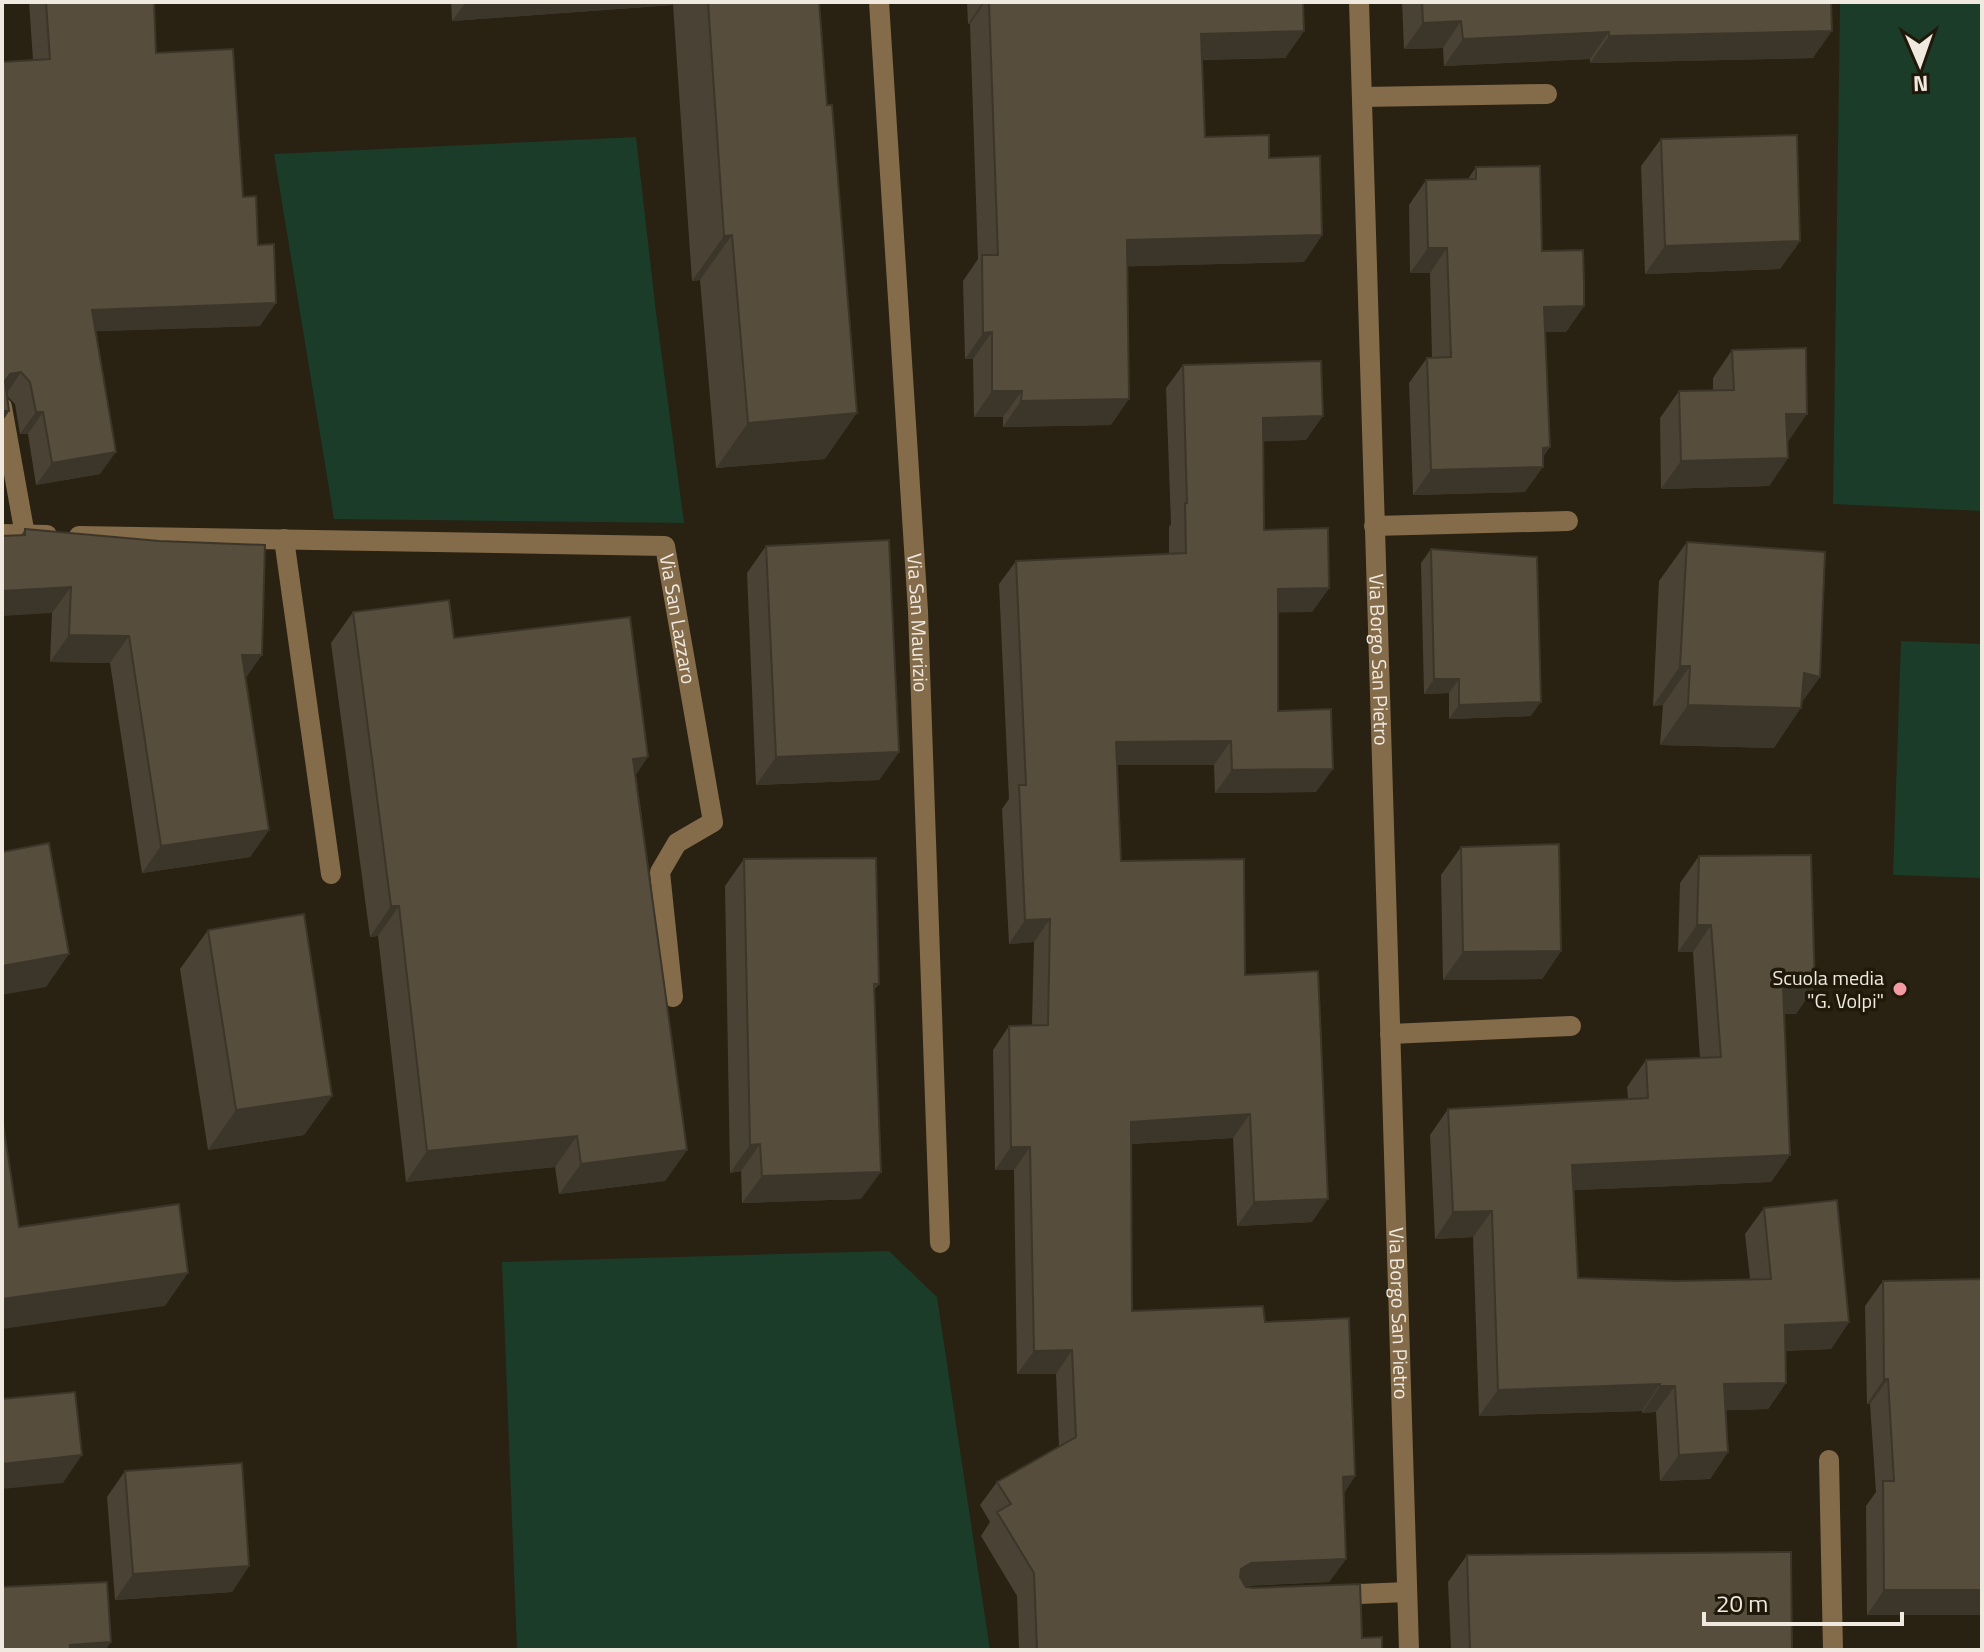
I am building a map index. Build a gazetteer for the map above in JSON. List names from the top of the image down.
{
  "streets": {
    "street": ["Via San Lazzaro", "Via San Maurizio", "Via Borgo San Pietro"]
  },
  "places": ["Scuola media \"G. Volpi\""],
  "scale_bar": "20 m",
  "north": "bottom"
}
